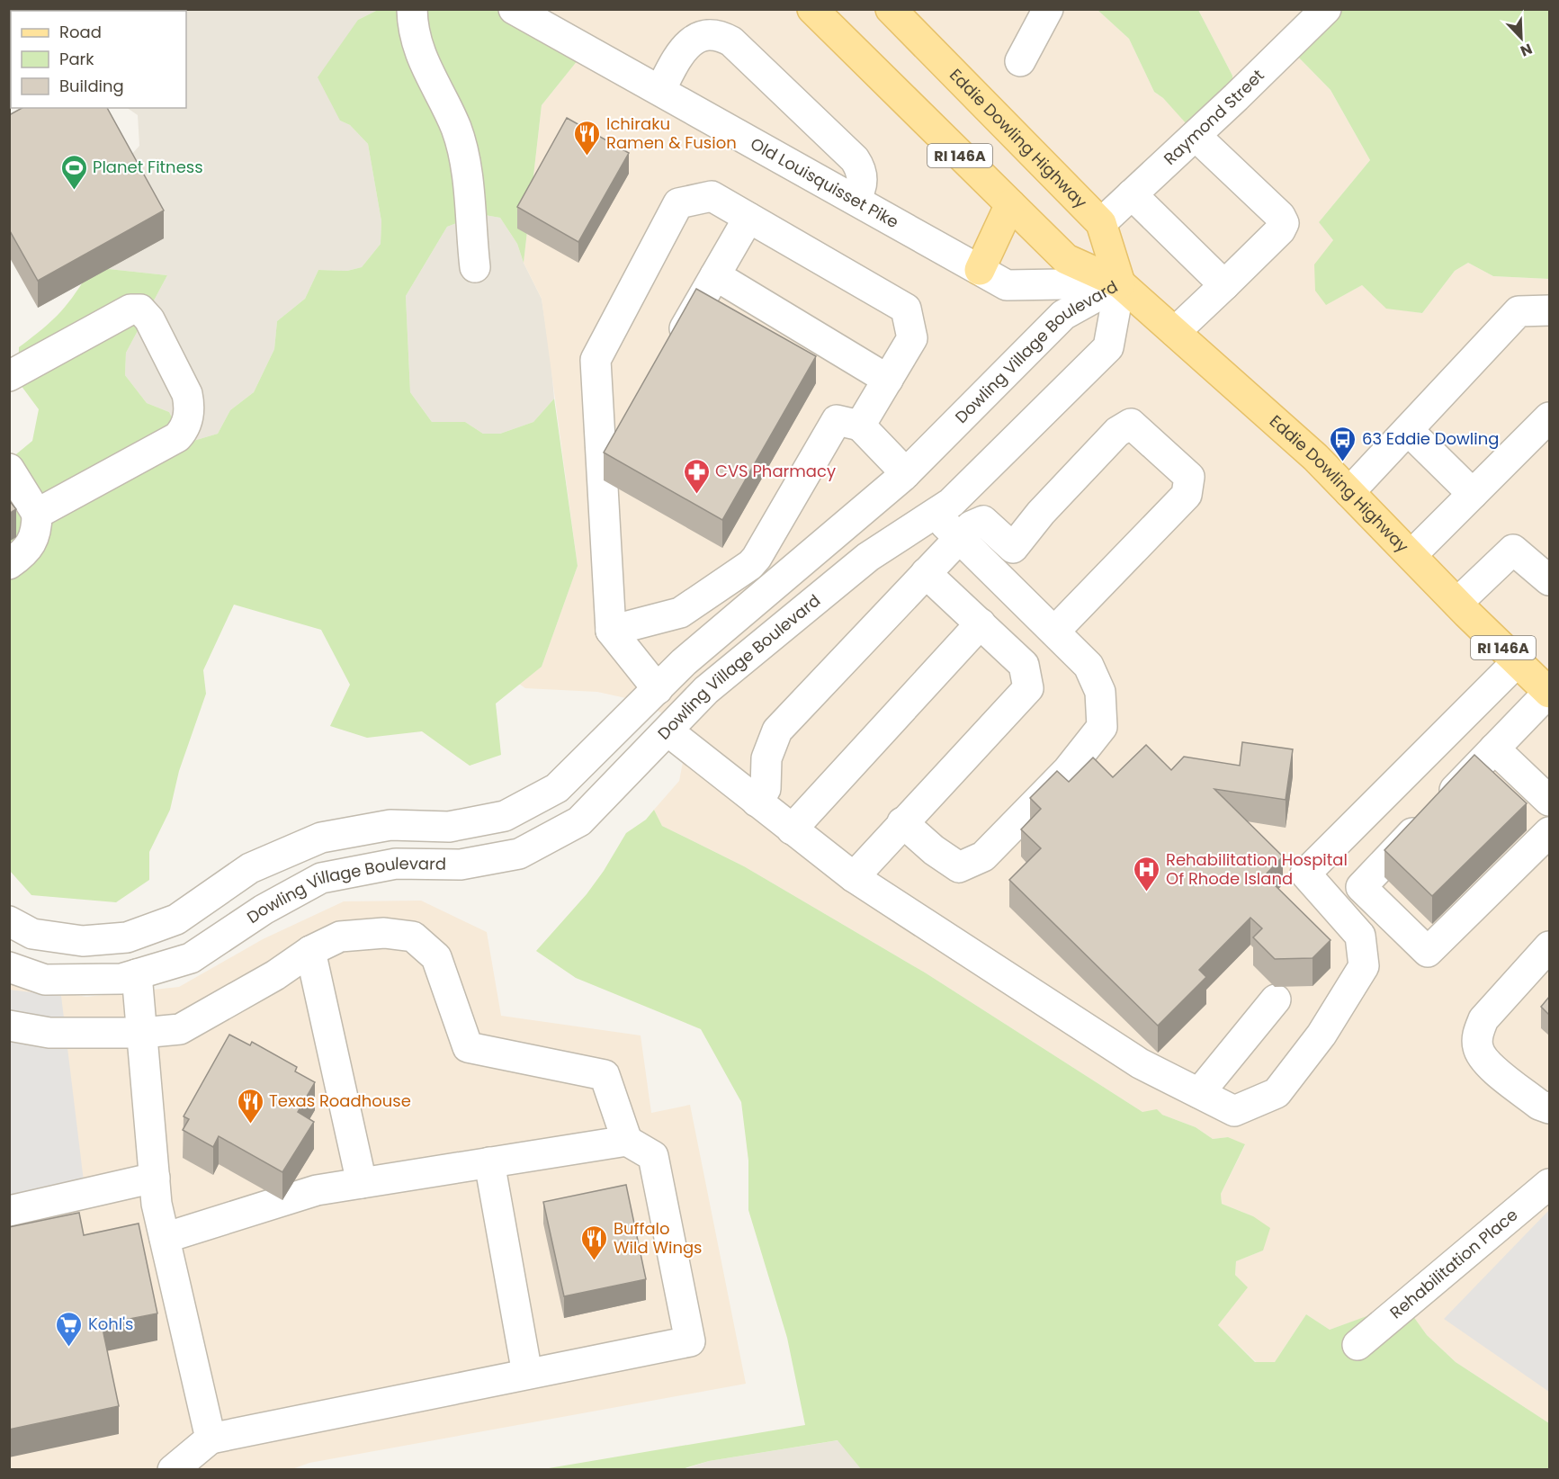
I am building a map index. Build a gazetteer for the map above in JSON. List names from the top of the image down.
{
  "streets": {
    "main road": ["Eddie Dowling Highway", "RI 146A"],
    "street": [
      "Raymond Street",
      "Old Louisquisset Pike",
      "Dowling Village Boulevard",
      "Rehabilitation Place"
    ]
  },
  "crossings": [
    ["Raymond Street", "Eddie Dowling Highway"],
    ["Eddie Dowling Highway", "Old Louisquisset Pike"],
    ["Eddie Dowling Highway", "Dowling Village Boulevard"],
    ["Old Louisquisset Pike", "Dowling Village Boulevard"]
  ],
  "places": {
    "restaurant": ["Ichiraku Ramen & Fusion", "Texas Roadhouse", "Buffalo Wild Wings"],
    "sports": ["Planet Fitness"],
    "bus stop": ["63 Eddie Dowling"],
    "pharmacy": ["CVS Pharmacy"],
    "hospital": ["Rehabilitation Hospital Of Rhode Island"],
    "supermarket": ["Kohl's"]
  },
  "legend": ["Road", "Park", "Building"],
  "north": "bottom right"
}
